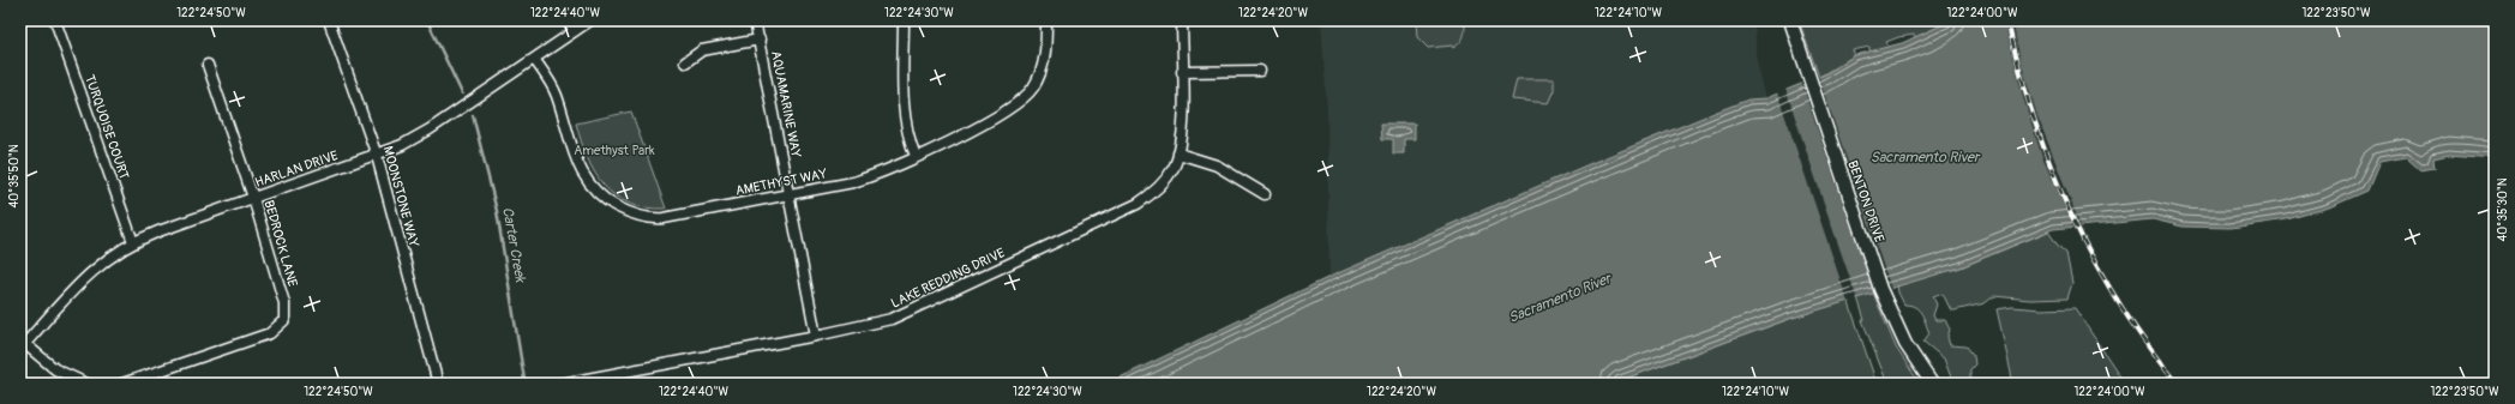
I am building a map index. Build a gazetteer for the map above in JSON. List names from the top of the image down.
{
  "streets": {
    "street": [
      "AQUAMARINE WAY",
      "TURQUOISE COURT",
      "HARLAN DRIVE",
      "AMETHYST WAY",
      "MOONSTONE WAY",
      "BENTON DRIVE",
      "BEDROCK LANE",
      "LAKE REDDING DRIVE"
    ]
  },
  "crossings": [
    ["AQUAMARINE WAY", "AMETHYST WAY"],
    ["AQUAMARINE WAY", "LAKE REDDING DRIVE"],
    ["TURQUOISE COURT", "HARLAN DRIVE"],
    ["HARLAN DRIVE", "AMETHYST WAY"],
    ["HARLAN DRIVE", "MOONSTONE WAY"],
    ["HARLAN DRIVE", "BEDROCK LANE"]
  ],
  "water": ["Sacramento River", "Carter Creek"],
  "parks": ["Amethyst Park"],
  "coordinates": [
    "122°24'50\"W",
    "122°24'40\"W",
    "122°24'30\"W",
    "122°24'20\"W",
    "122°24'10\"W",
    "122°24'00\"W",
    "122°23'50\"W",
    "40°35'50\"N",
    "40°35'30\"N"
  ]
}
